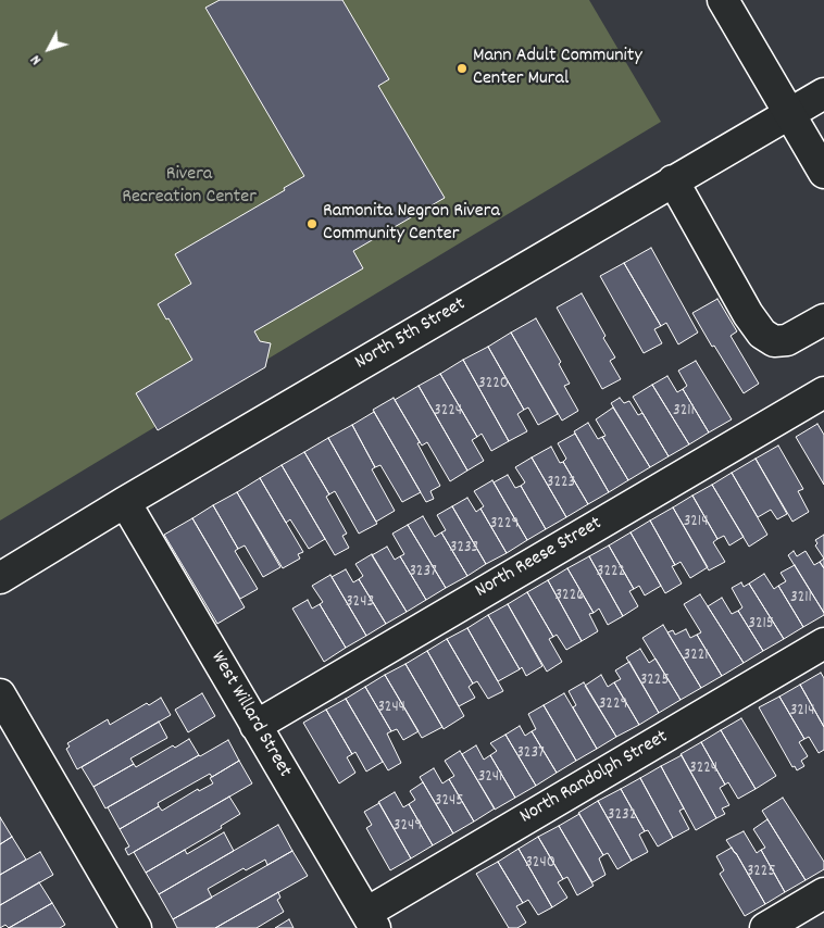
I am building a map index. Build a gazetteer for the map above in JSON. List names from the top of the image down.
{
  "streets": {
    "street": [
      "North 5th Street",
      "North Reese Street",
      "West Willard Street",
      "North Randolph Street"
    ]
  },
  "crossings": [
    ["North 5th Street", "West Willard Street"],
    ["North Reese Street", "West Willard Street"],
    ["West Willard Street", "North Randolph Street"]
  ],
  "parks": ["Rivera Recreation Center"],
  "places": ["Mann Adult Community Center Mural", "Ramonita Negron Rivera Community Center"],
  "house_numbers": [
    "3220",
    "3224",
    "3211",
    "3223",
    "3214",
    "3229",
    "3233",
    "3237",
    "3222",
    "3226",
    "3211",
    "3243",
    "3215",
    "3221",
    "3225",
    "3229",
    "3244",
    "3214",
    "3237",
    "3224",
    "3241",
    "3245",
    "3232",
    "3249",
    "3240",
    "3225"
  ],
  "north": "bottom left"
}
